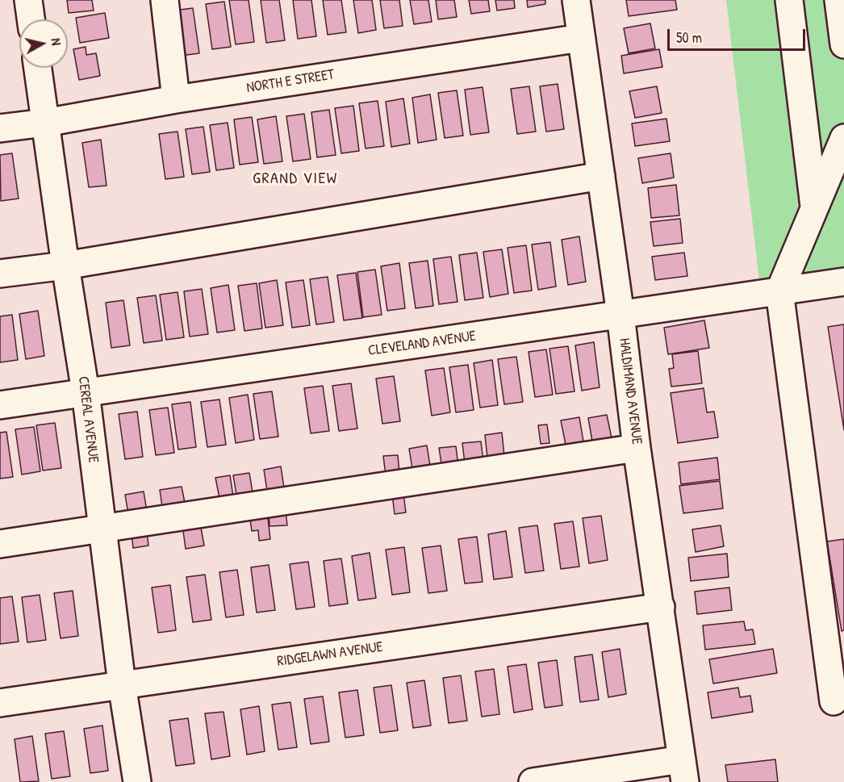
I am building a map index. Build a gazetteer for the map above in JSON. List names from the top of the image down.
{
  "streets": {
    "street": [
      "NORTH E STREET",
      "CLEVELAND AVENUE",
      "HALDIMAND AVENUE",
      "CEREAL AVENUE",
      "RIDGELAWN AVENUE"
    ]
  },
  "crossings": [
    ["NORTH E STREET", "HALDIMAND AVENUE"],
    ["NORTH E STREET", "CEREAL AVENUE"],
    ["CLEVELAND AVENUE", "HALDIMAND AVENUE"],
    ["CLEVELAND AVENUE", "CEREAL AVENUE"],
    ["HALDIMAND AVENUE", "RIDGELAWN AVENUE"],
    ["CEREAL AVENUE", "RIDGELAWN AVENUE"]
  ],
  "districts": ["GRAND VIEW"],
  "scale_bar": "50 m",
  "north": "right"
}
